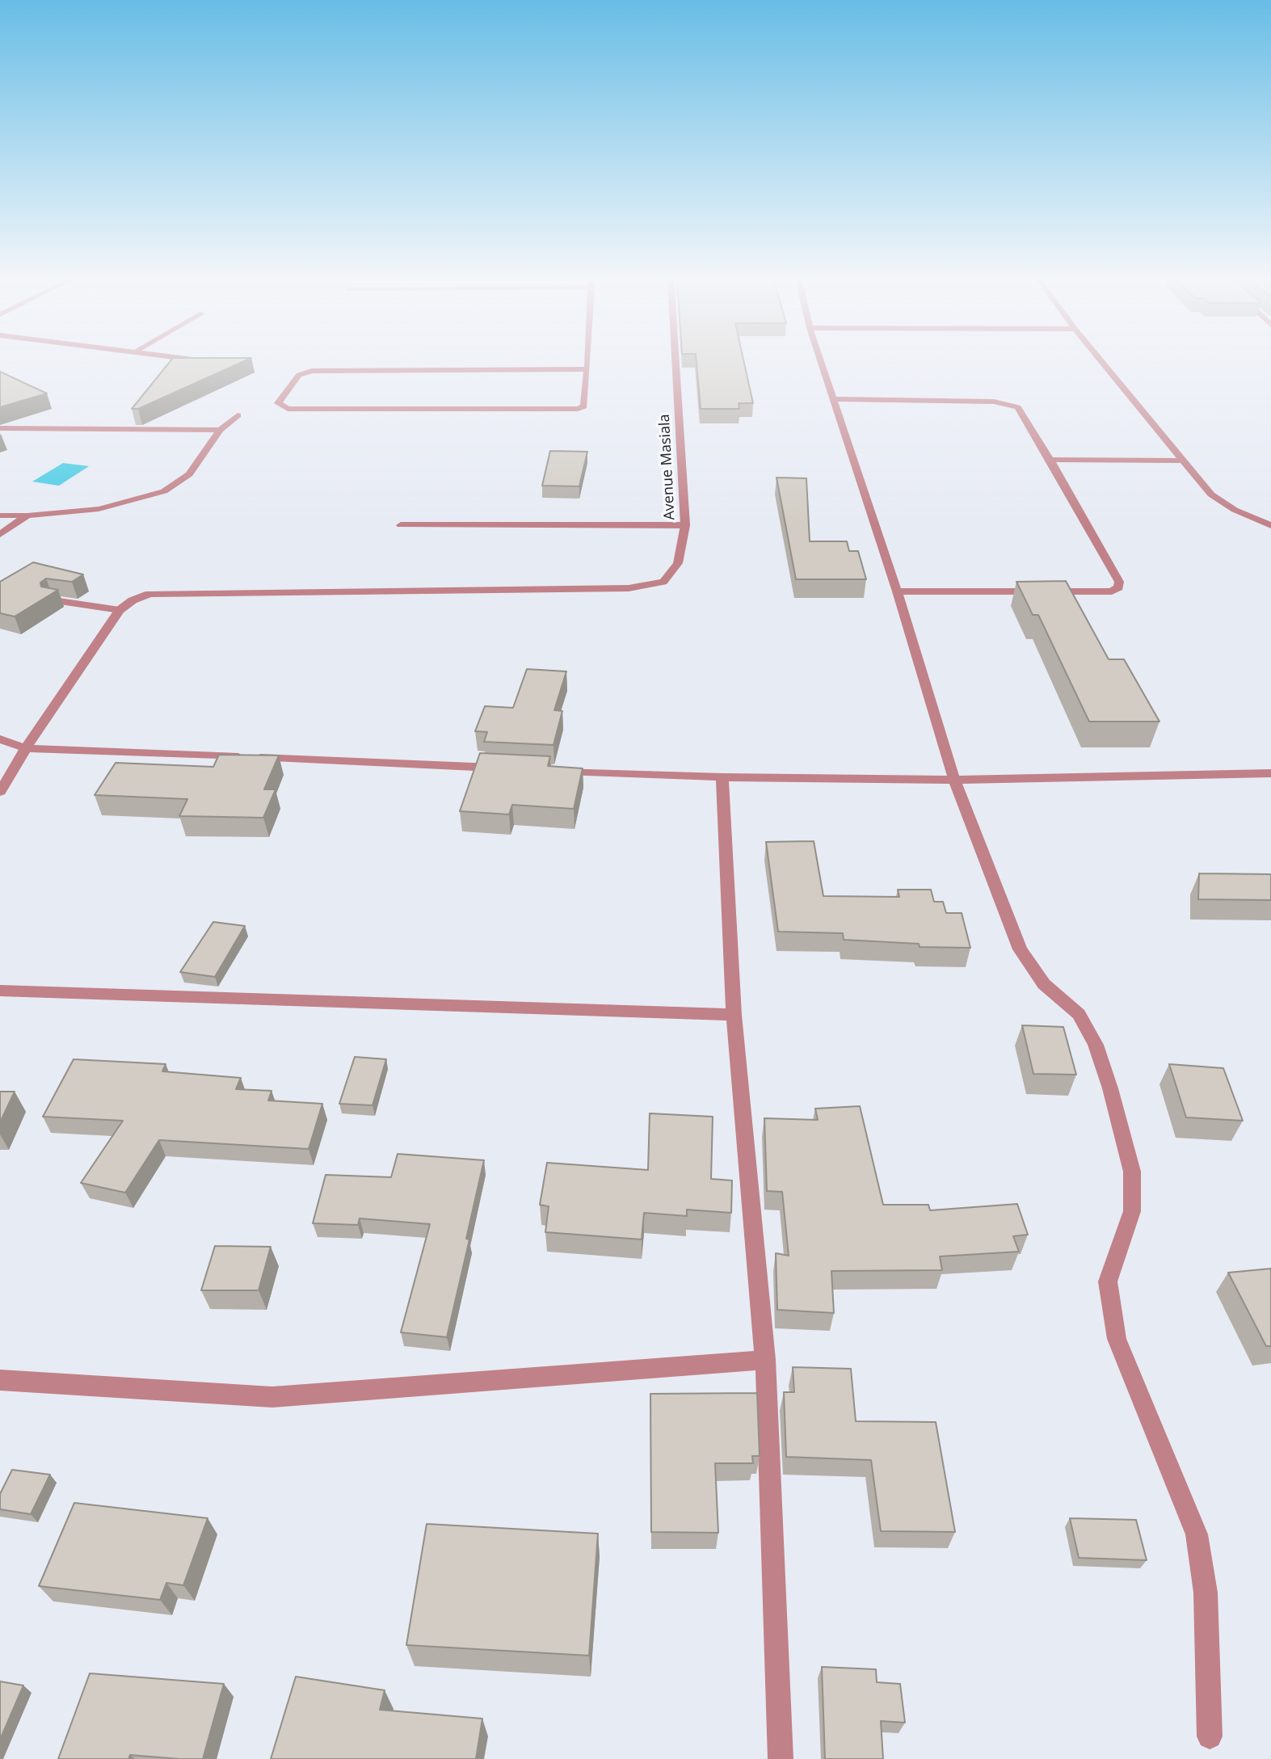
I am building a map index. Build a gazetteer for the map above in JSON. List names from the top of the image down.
{
  "streets": {
    "street": ["Avenue Masiala"]
  }
}
